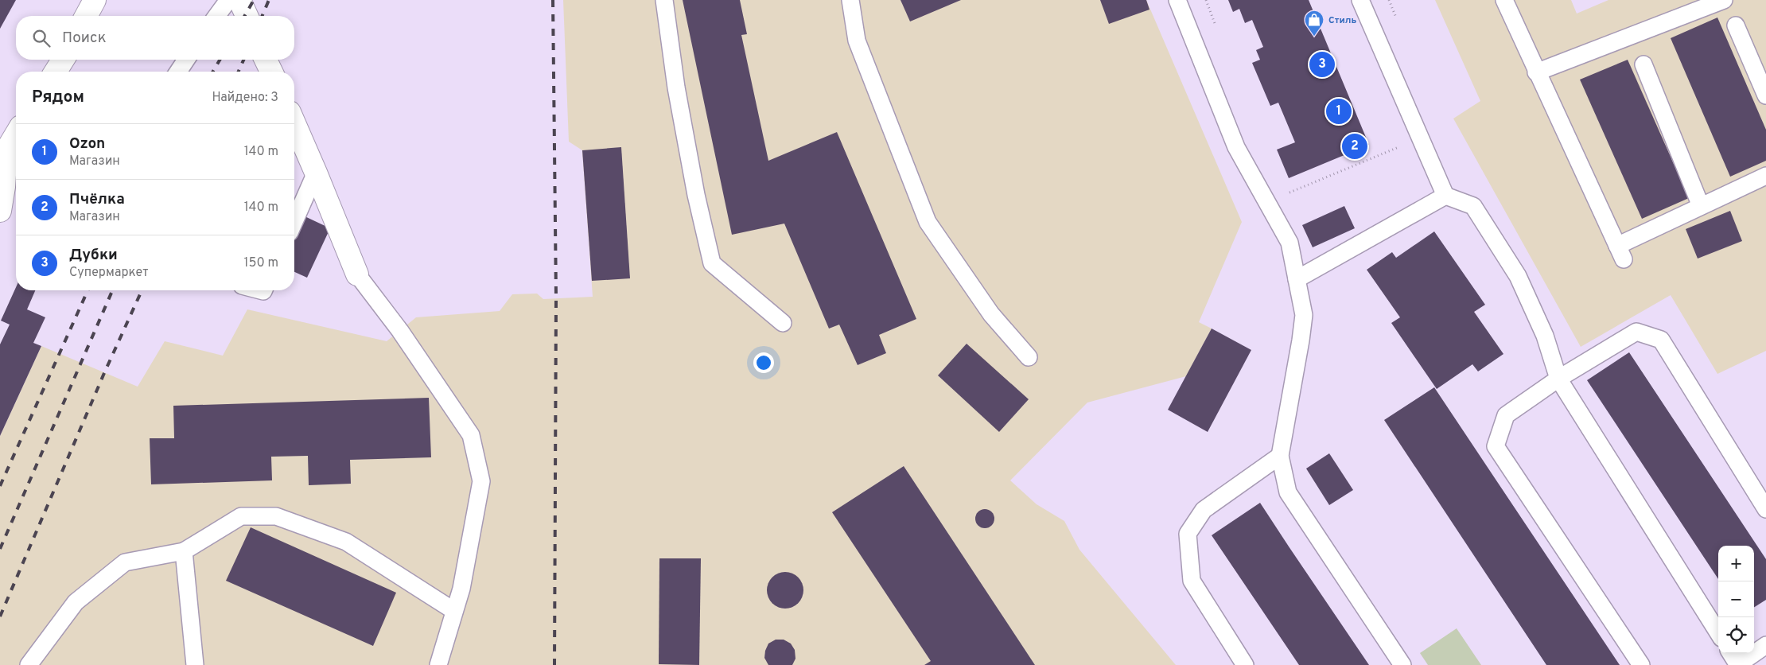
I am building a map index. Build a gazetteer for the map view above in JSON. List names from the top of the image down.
{
  "places": {
    "shop": ["Стиль"]
  },
  "page": {
    "search": "Поиск",
    "pins": ["3", "1", "2"],
    "heading": ["Рядом", "Найдено: 3"],
    "list": [
      {
        "mark": "1",
        "name": "Ozon",
        "note": "Магазин",
        "value": "140 m"
      },
      {
        "mark": "2",
        "name": "Пчёлка",
        "note": "Магазин",
        "value": "140 m"
      },
      {
        "mark": "3",
        "name": "Дубки",
        "note": "Супермаркет",
        "value": "150 m"
      }
    ],
    "map_buttons": ["+", "−"]
  }
}
